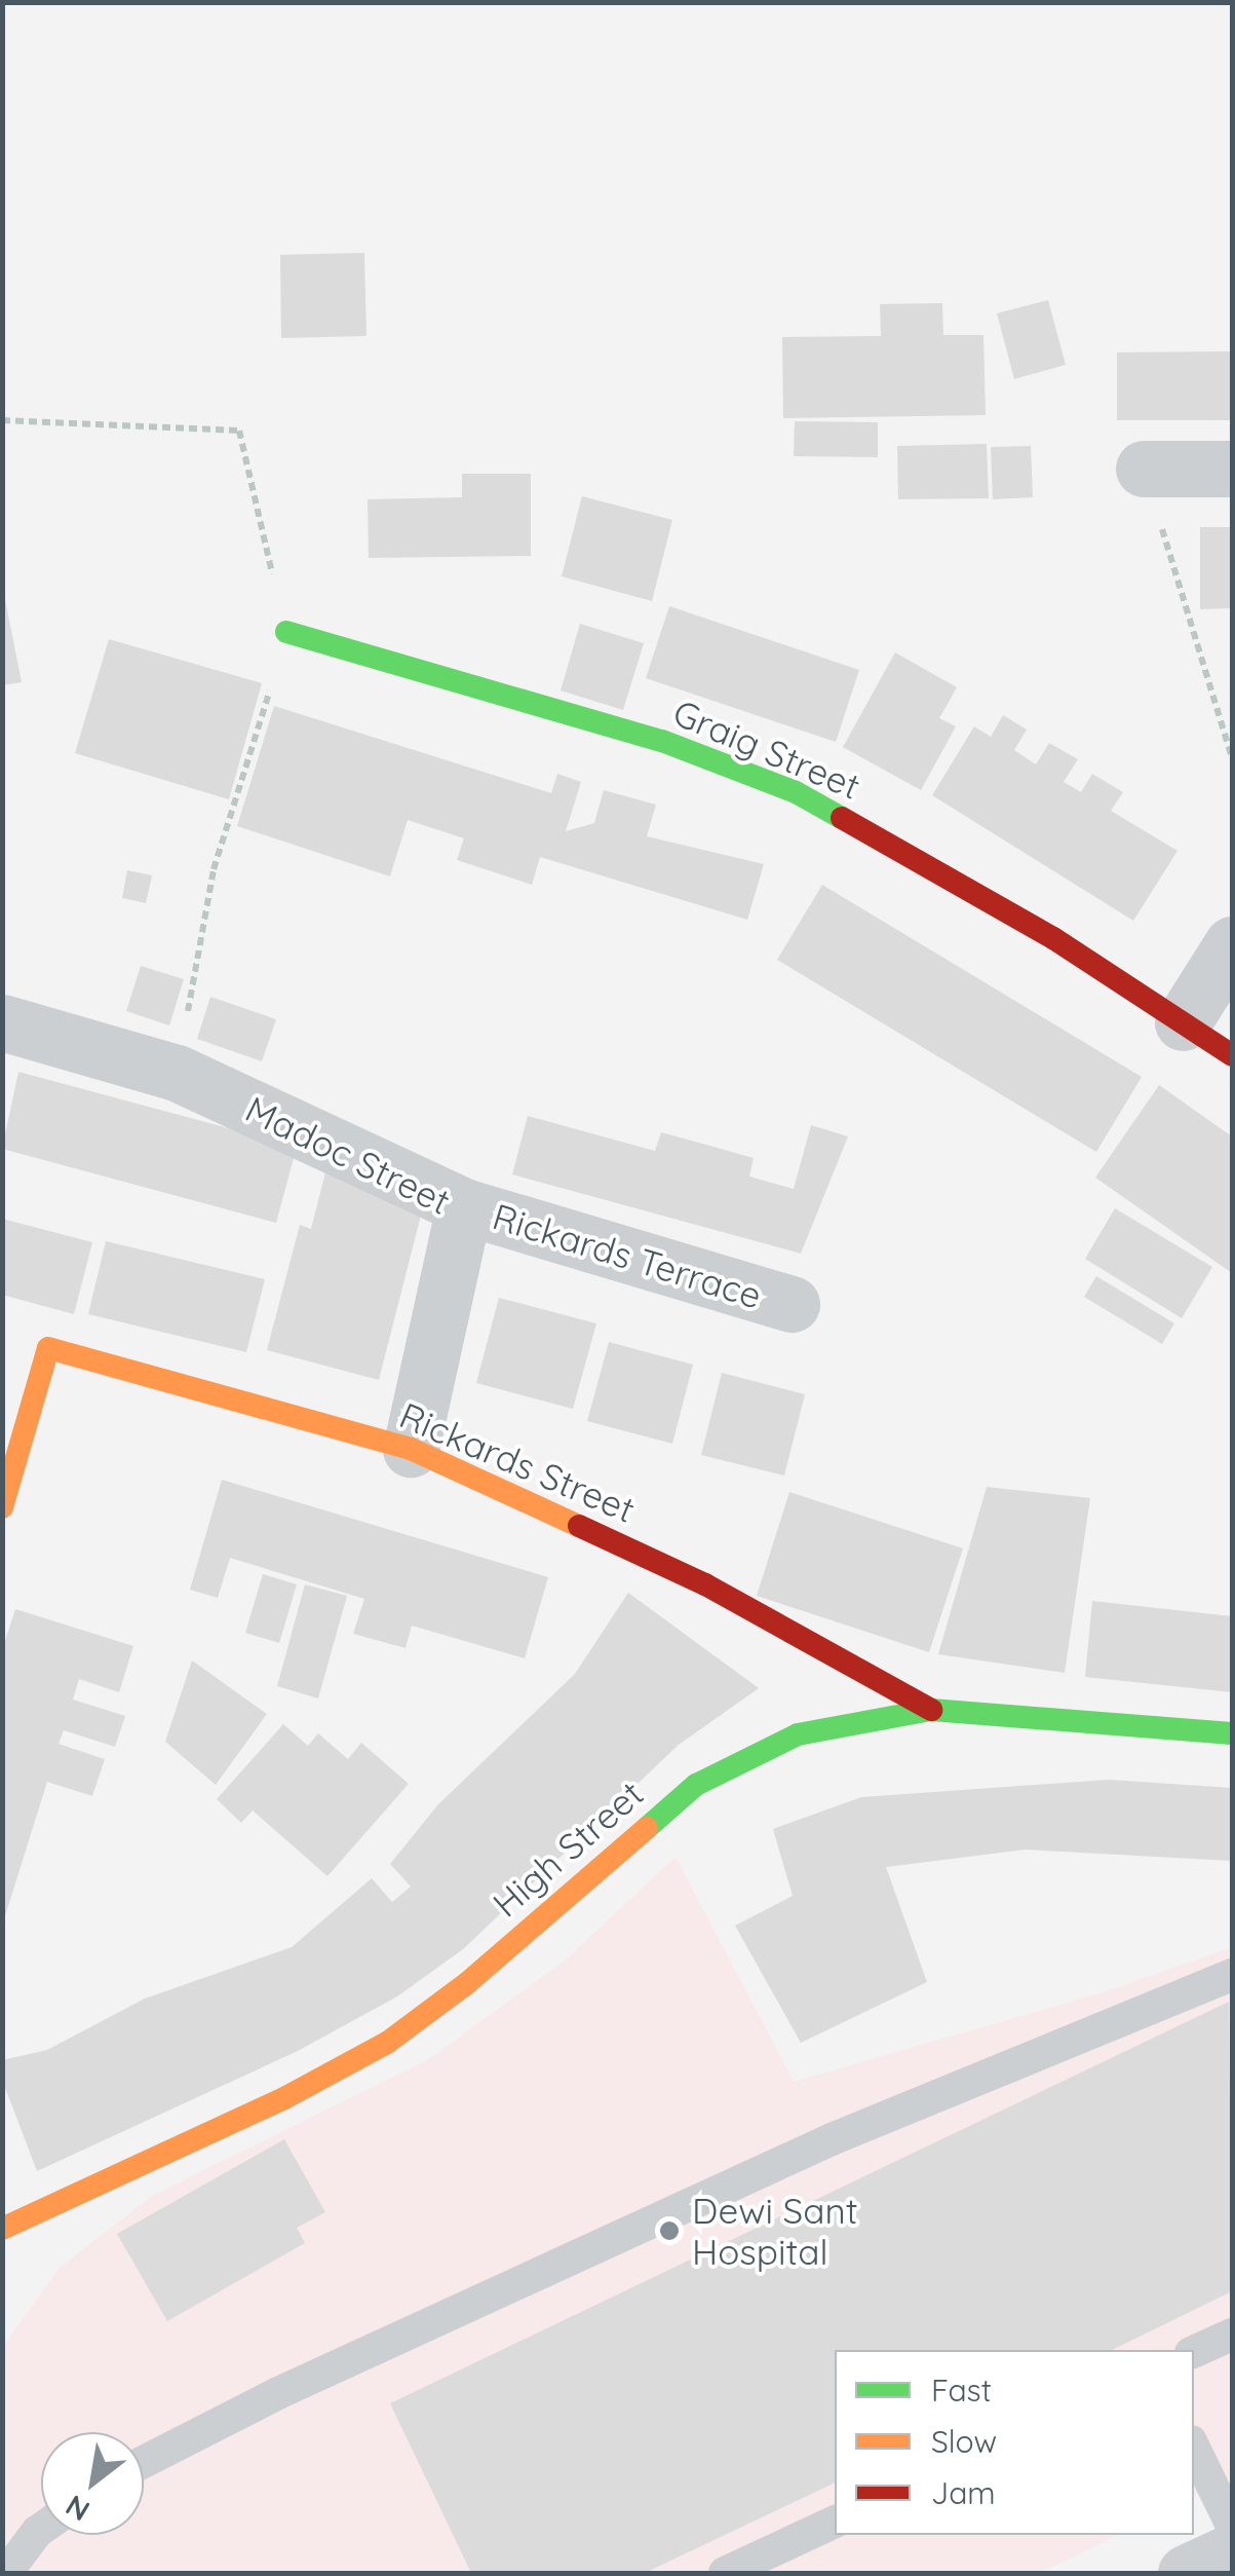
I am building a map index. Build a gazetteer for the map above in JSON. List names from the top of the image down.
{
  "streets": {
    "street": [
      "Graig Street",
      "Madoc Street",
      "Rickards Terrace",
      "Rickards Street",
      "High Street"
    ]
  },
  "crossings": [
    ["Madoc Street", "Rickards Terrace"],
    ["Madoc Street", "Rickards Street"],
    ["Rickards Street", "High Street"]
  ],
  "places": ["Dewi Sant Hospital"],
  "legend": ["Fast", "Slow", "Jam"],
  "north": "bottom left"
}
